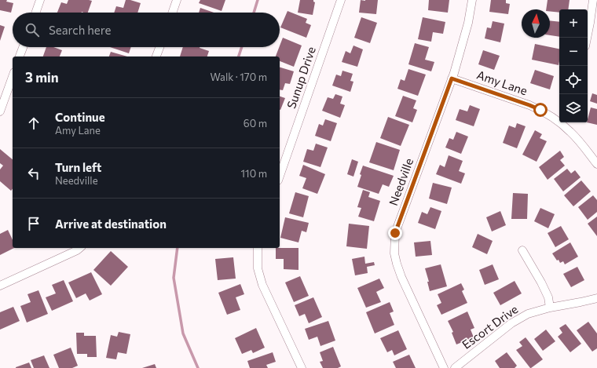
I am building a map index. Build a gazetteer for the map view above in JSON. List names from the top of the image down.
{
  "streets": {
    "street": [
      "Sunup Drive",
      "Amy Lane",
      "Needville",
      "Escort Drive"
    ]
  },
  "crossings": [
    ["Amy Lane", "Needville"]
  ],
  "north": "top",
  "page": {
    "map_buttons": ["+", "−"],
    "search": "Search here",
    "heading": ["3 min", "Walk · 170 m"],
    "list": [
      ["Continue", "Amy Lane", "60 m"],
      ["Turn left", "Needville", "110 m"],
      "Arrive at destination"
    ]
  }
}
